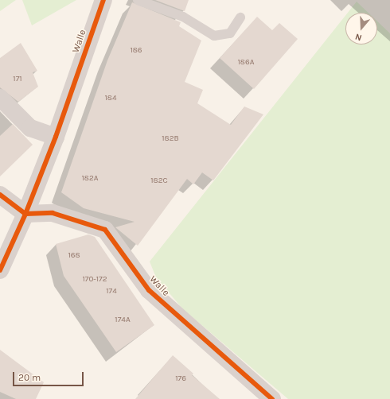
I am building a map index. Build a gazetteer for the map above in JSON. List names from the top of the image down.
{
  "streets": {
    "street": ["Walle"]
  },
  "house_numbers": [
    "186",
    "186A",
    "171",
    "184",
    "182B",
    "182A",
    "182C",
    "168",
    "170-172",
    "174",
    "174A",
    "176"
  ],
  "scale_bar": "20 m",
  "north": "bottom"
}
